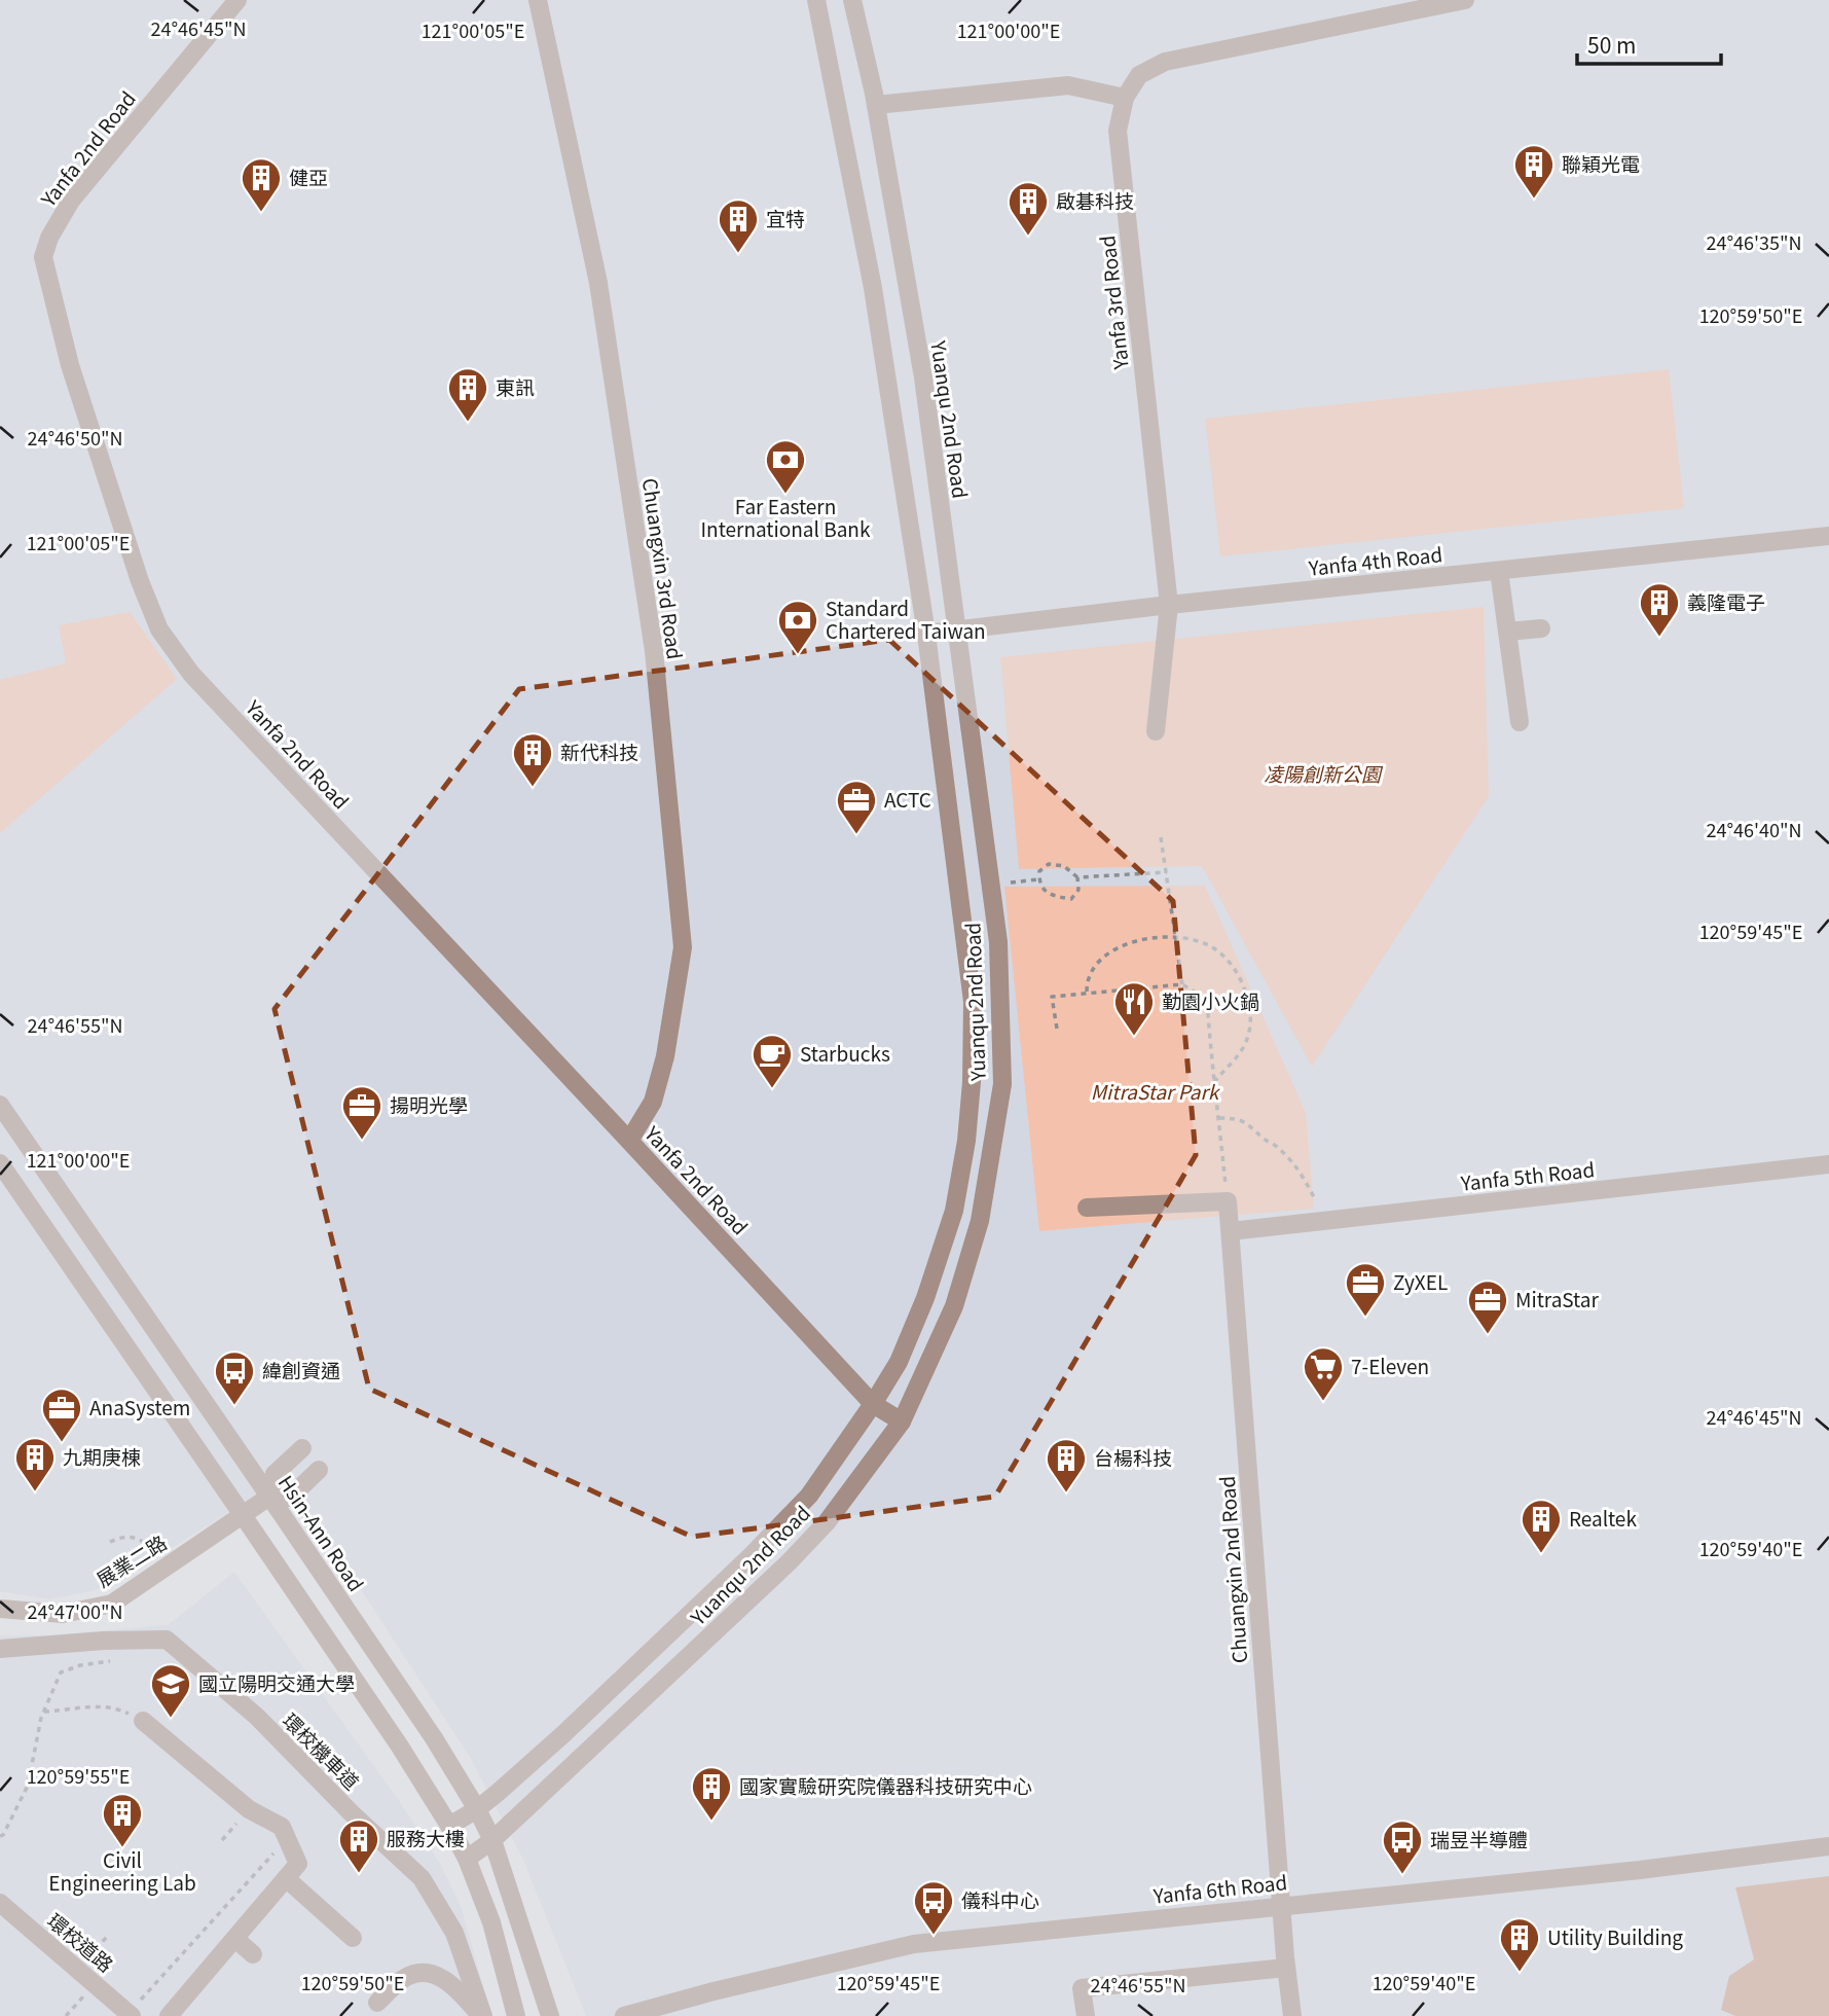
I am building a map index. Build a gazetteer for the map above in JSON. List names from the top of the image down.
{
  "streets": {
    "street": [
      "Yanfa 2nd Road",
      "Yanfa 3rd Road",
      "Yuanqu 2nd Road",
      "Yanfa 4th Road",
      "Chuangxin 3rd Road",
      "Yanfa 5th Road",
      "Hsin-Ann Road",
      "展業二路",
      "Chuangxin 2nd Road",
      "環校機車道",
      "Yanfa 6th Road",
      "環校道路"
    ]
  },
  "crossings": [
    ["Yanfa 2nd Road", "Yuanqu 2nd Road"],
    ["Yanfa 2nd Road", "Chuangxin 3rd Road"],
    ["Yanfa 3rd Road", "Yanfa 4th Road"],
    ["Yuanqu 2nd Road", "Yanfa 4th Road"],
    ["Yuanqu 2nd Road", "Hsin-Ann Road"],
    ["Yanfa 5th Road", "Chuangxin 2nd Road"],
    ["Hsin-Ann Road", "展業二路"],
    ["Chuangxin 2nd Road", "Yanfa 6th Road"]
  ],
  "parks": ["凌陽創新公園", "MitraStar Park"],
  "places": {
    "building": [
      "聯穎光電",
      "健亞",
      "啟碁科技",
      "宜特",
      "東訊",
      "義隆電子",
      "新代科技",
      "九期庚棟",
      "台楊科技",
      "Realtek",
      "國家實驗研究院儀器科技研究中心",
      "Civil Engineering Lab",
      "服務大樓",
      "Utility Building"
    ],
    "bank": ["Far Eastern International Bank", "Standard Chartered Taiwan"],
    "office": [
      "ACTC",
      "揚明光學",
      "ZyXEL",
      "MitraStar",
      "AnaSystem"
    ],
    "restaurant": ["勤園小火鍋"],
    "cafe": ["Starbucks"],
    "supermarket": ["7-Eleven"],
    "bus stop": ["緯創資通", "瑞昱半導體", "儀科中心"],
    "school or university": ["國立陽明交通大學"]
  },
  "scale_bar": "50 m",
  "coordinates": [
    "24°46'45\"N",
    "121°00'05\"E",
    "121°00'00\"E",
    "24°46'35\"N",
    "120°59'50\"E",
    "24°46'50\"N",
    "24°46'40\"N",
    "120°59'45\"E",
    "24°46'55\"N",
    "120°59'40\"E",
    "24°47'00\"N",
    "120°59'55\"E"
  ]
}
